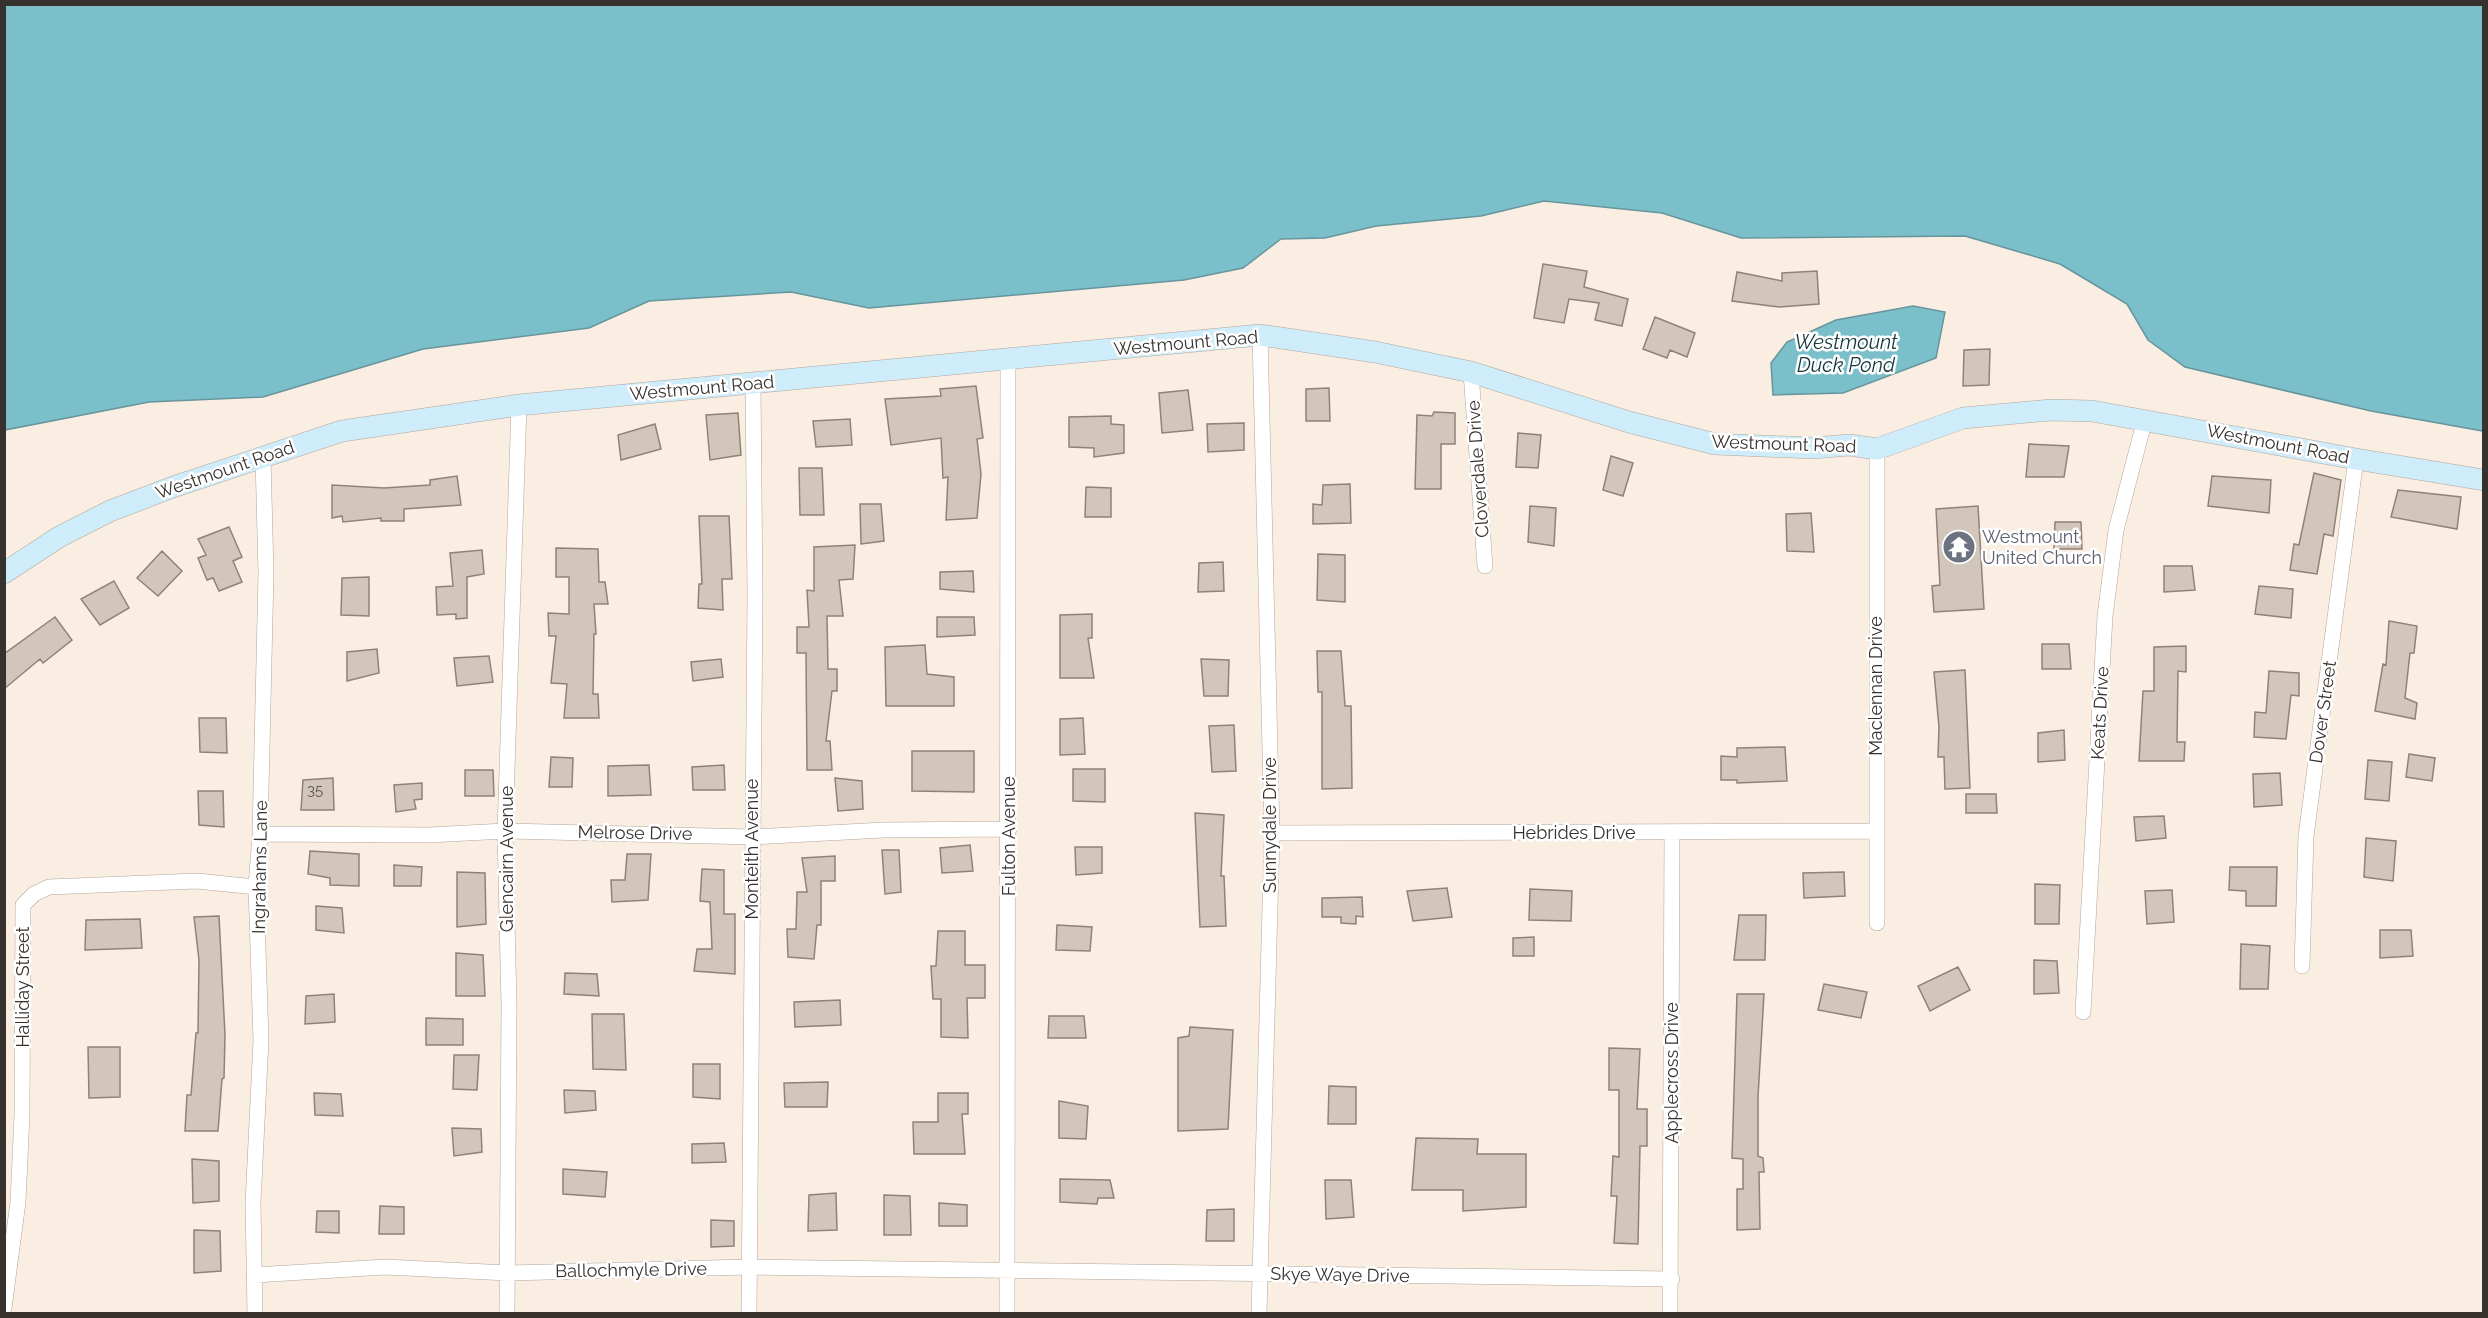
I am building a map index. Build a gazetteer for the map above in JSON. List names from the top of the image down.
{
  "streets": {
    "main road": ["Westmount Road"],
    "street": [
      "Cloverdale Drive",
      "Maclennan Drive",
      "Dover Street",
      "Keats Drive",
      "Sunnydale Drive",
      "Melrose Drive",
      "Hebrides Drive",
      "Fulton Avenue",
      "Monteith Avenue",
      "Glencairn Avenue",
      "Ingrahams Lane",
      "Halliday Street",
      "Applecross Drive",
      "Ballochmyle Drive",
      "Skye Waye Drive"
    ]
  },
  "crossings": [
    ["Westmount Road", "Cloverdale Drive"],
    ["Westmount Road", "Maclennan Drive"],
    ["Westmount Road", "Dover Street"],
    ["Westmount Road", "Keats Drive"],
    ["Westmount Road", "Sunnydale Drive"],
    ["Westmount Road", "Fulton Avenue"],
    ["Westmount Road", "Monteith Avenue"],
    ["Westmount Road", "Glencairn Avenue"],
    ["Westmount Road", "Ingrahams Lane"],
    ["Maclennan Drive", "Hebrides Drive"],
    ["Sunnydale Drive", "Hebrides Drive"],
    ["Sunnydale Drive", "Skye Waye Drive"],
    ["Melrose Drive", "Fulton Avenue"],
    ["Melrose Drive", "Monteith Avenue"],
    ["Melrose Drive", "Glencairn Avenue"],
    ["Melrose Drive", "Ingrahams Lane"],
    ["Hebrides Drive", "Applecross Drive"],
    ["Fulton Avenue", "Ballochmyle Drive"],
    ["Fulton Avenue", "Skye Waye Drive"],
    ["Monteith Avenue", "Ballochmyle Drive"],
    ["Glencairn Avenue", "Ballochmyle Drive"],
    ["Ingrahams Lane", "Halliday Street"],
    ["Ingrahams Lane", "Ballochmyle Drive"],
    ["Applecross Drive", "Skye Waye Drive"],
    ["Ballochmyle Drive", "Skye Waye Drive"]
  ],
  "water": ["Westmount Duck Pond"],
  "places": {
    "temple": ["Westmount United Church"]
  },
  "house_numbers": ["35"]
}
